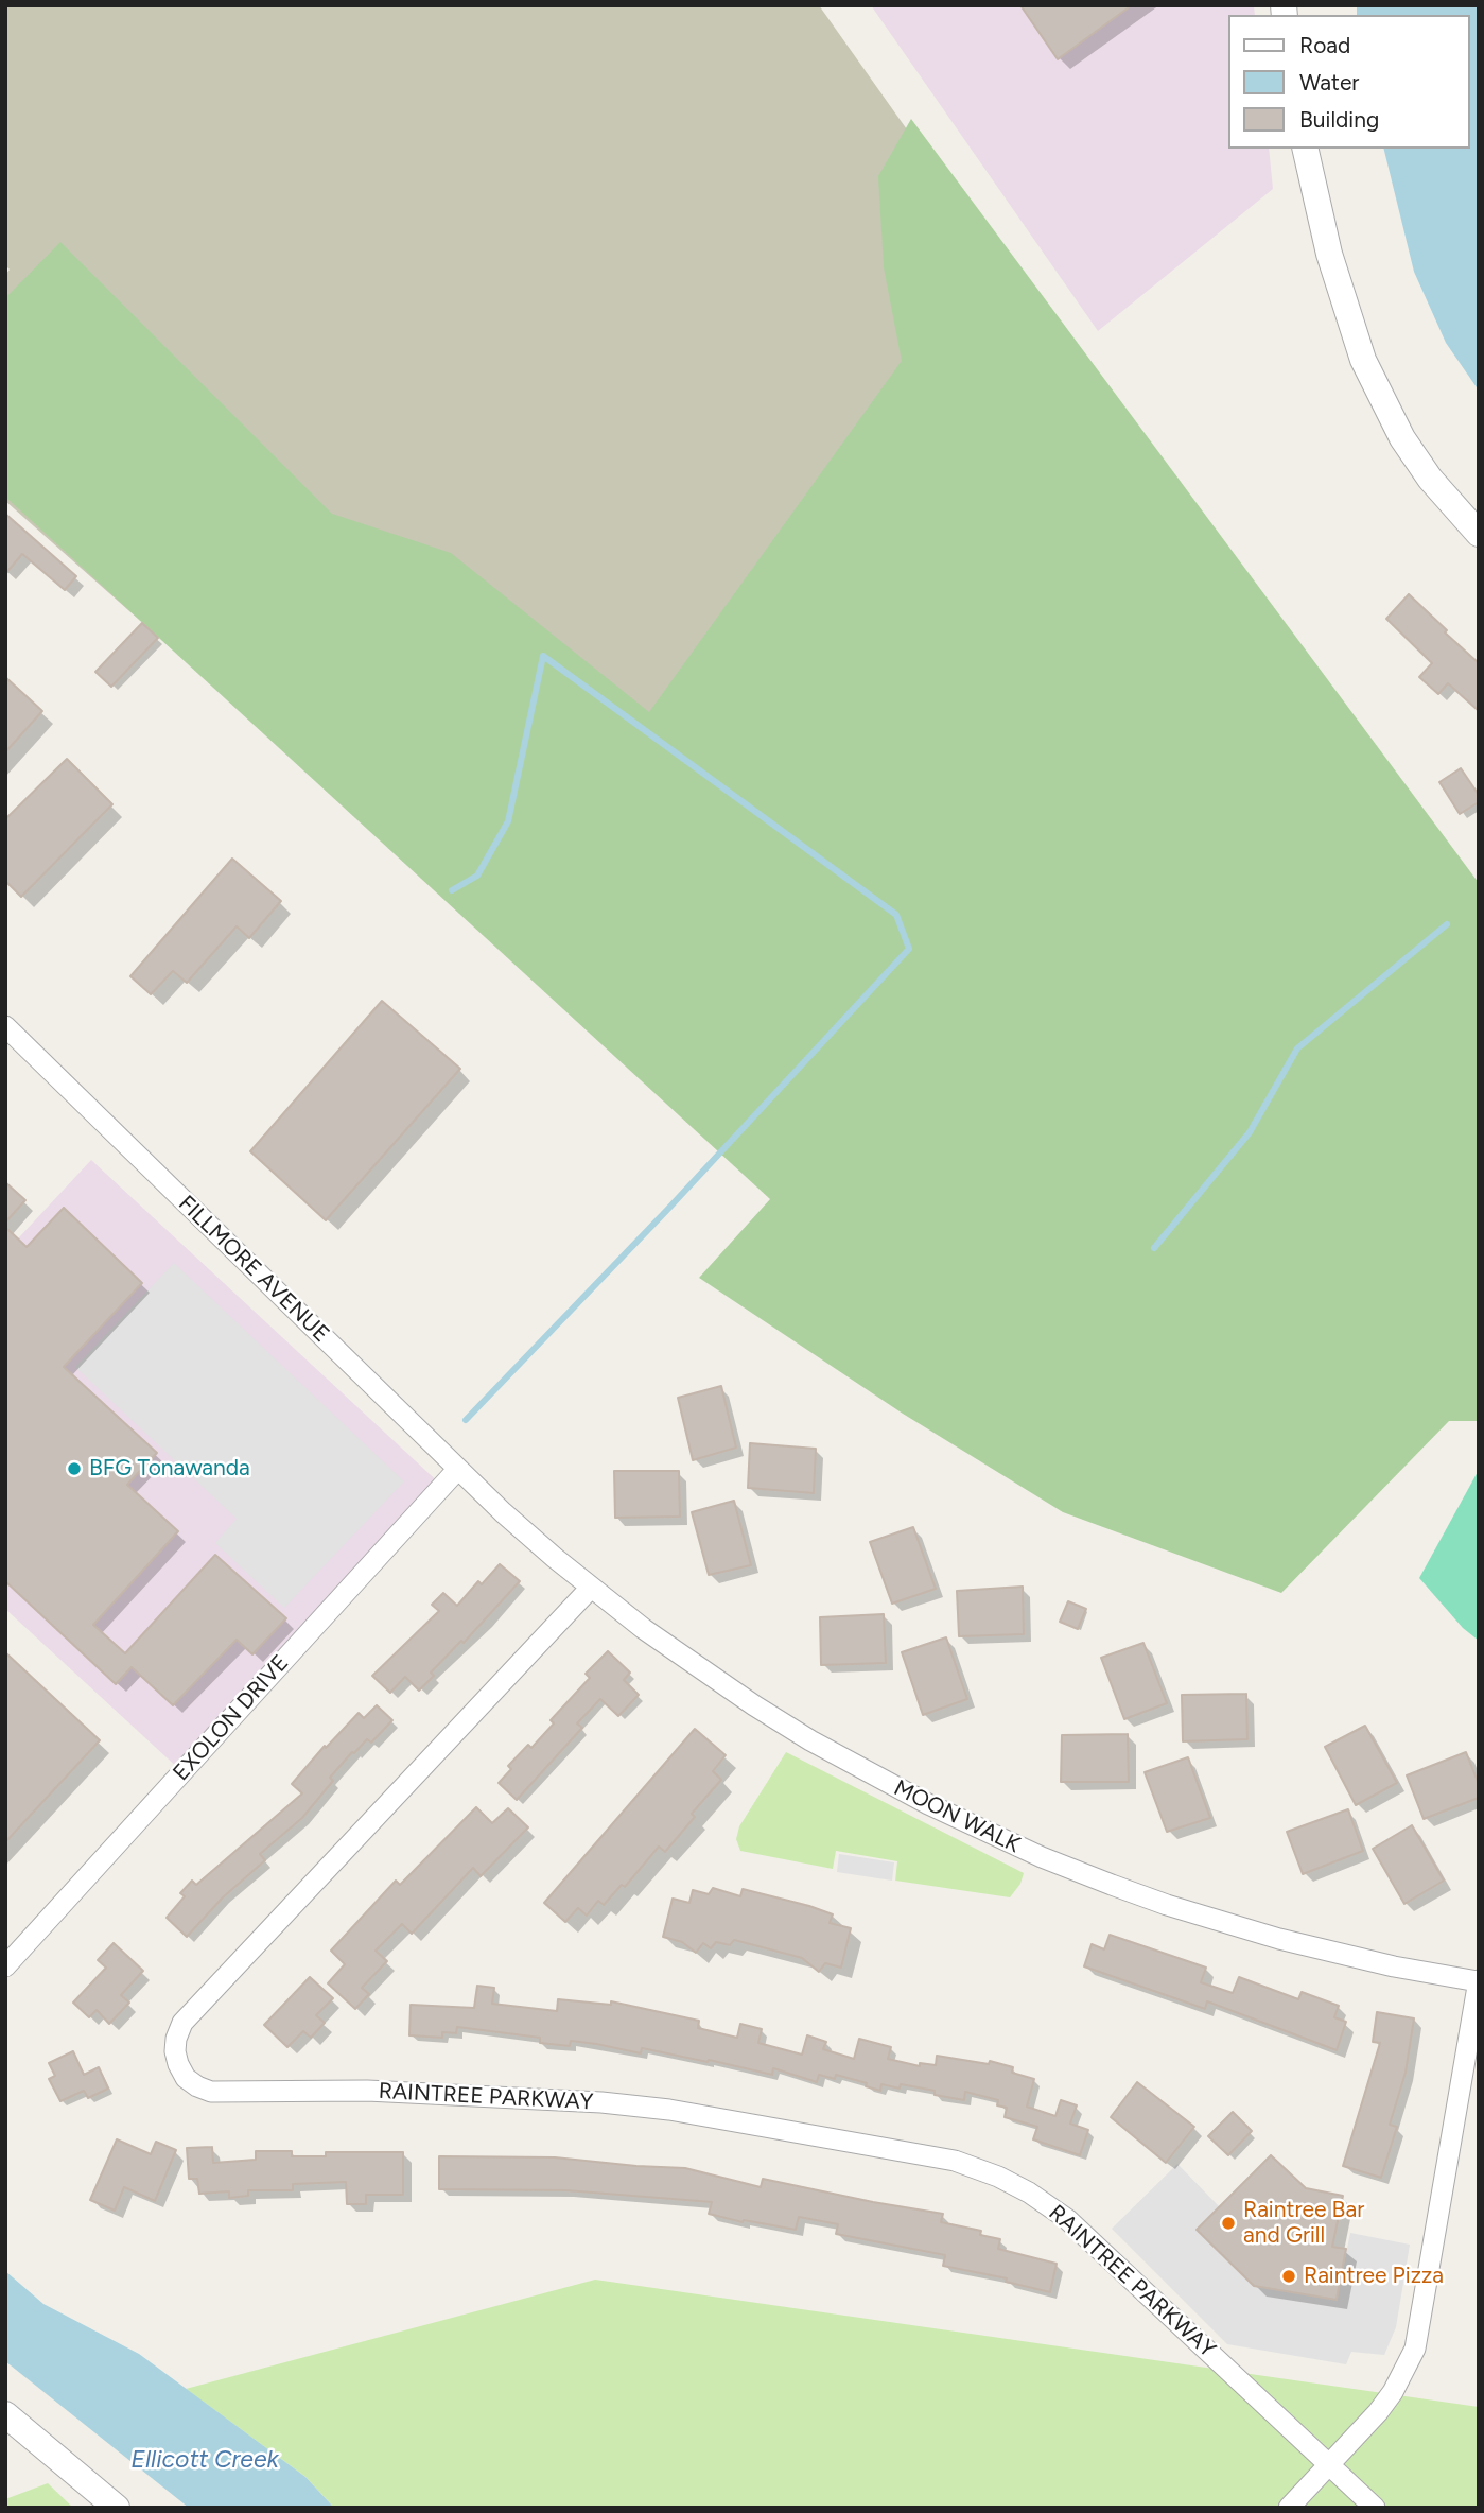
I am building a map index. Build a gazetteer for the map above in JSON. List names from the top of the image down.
{
  "streets": {
    "street": [
      "FILLMORE AVENUE",
      "EXOLON DRIVE",
      "MOON WALK",
      "RAINTREE PARKWAY"
    ]
  },
  "crossings": [
    ["FILLMORE AVENUE", "EXOLON DRIVE"],
    ["FILLMORE AVENUE", "MOON WALK"],
    ["MOON WALK", "RAINTREE PARKWAY"]
  ],
  "water": ["Ellicott Creek"],
  "places": ["BFG Tonawanda", "Raintree Bar and Grill", "Raintree Pizza"],
  "legend": ["Road", "Water", "Building"]
}
